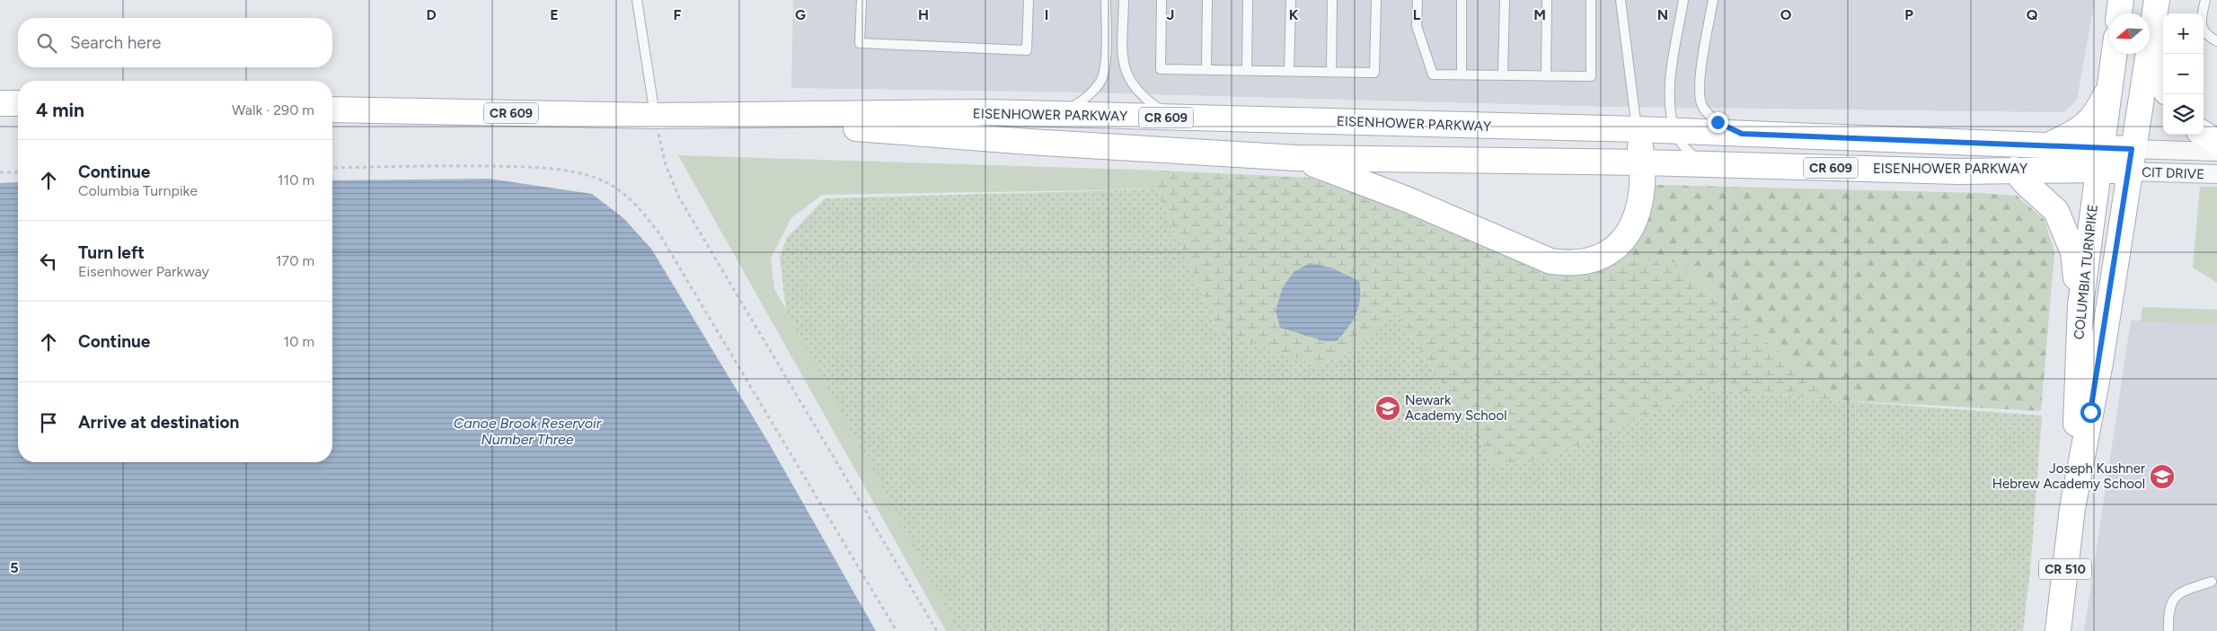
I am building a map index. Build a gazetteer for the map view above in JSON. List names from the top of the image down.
{
  "streets": {
    "main road": [
      "CR 609",
      "EISENHOWER PARKWAY",
      "COLUMBIA TURNPIKE",
      "CR 510"
    ],
    "street": ["CIT DRIVE"]
  },
  "crossings": [
    ["EISENHOWER PARKWAY", "CIT DRIVE"],
    ["EISENHOWER PARKWAY", "COLUMBIA TURNPIKE"],
    ["CIT DRIVE", "COLUMBIA TURNPIKE"]
  ],
  "water": ["Canoe Brook Reservoir Number Three"],
  "places": {
    "school or university": ["Newark Academy School", "Joseph Kushner Hebrew Academy School"]
  },
  "north": "left",
  "page": {
    "map_buttons": ["+", "−"],
    "search": "Search here",
    "heading": ["4 min", "Walk · 290 m"],
    "list": [
      ["Continue", "Columbia Turnpike", "110 m"],
      ["Turn left", "Eisenhower Parkway", "170 m"],
      ["Continue", "10 m"],
      "Arrive at destination"
    ]
  },
  "grid": {
    "columns": [
      "D",
      "E",
      "F",
      "G",
      "H",
      "I",
      "J",
      "K",
      "L",
      "M",
      "N",
      "O",
      "P",
      "Q"
    ],
    "rows": ["5"]
  }
}
